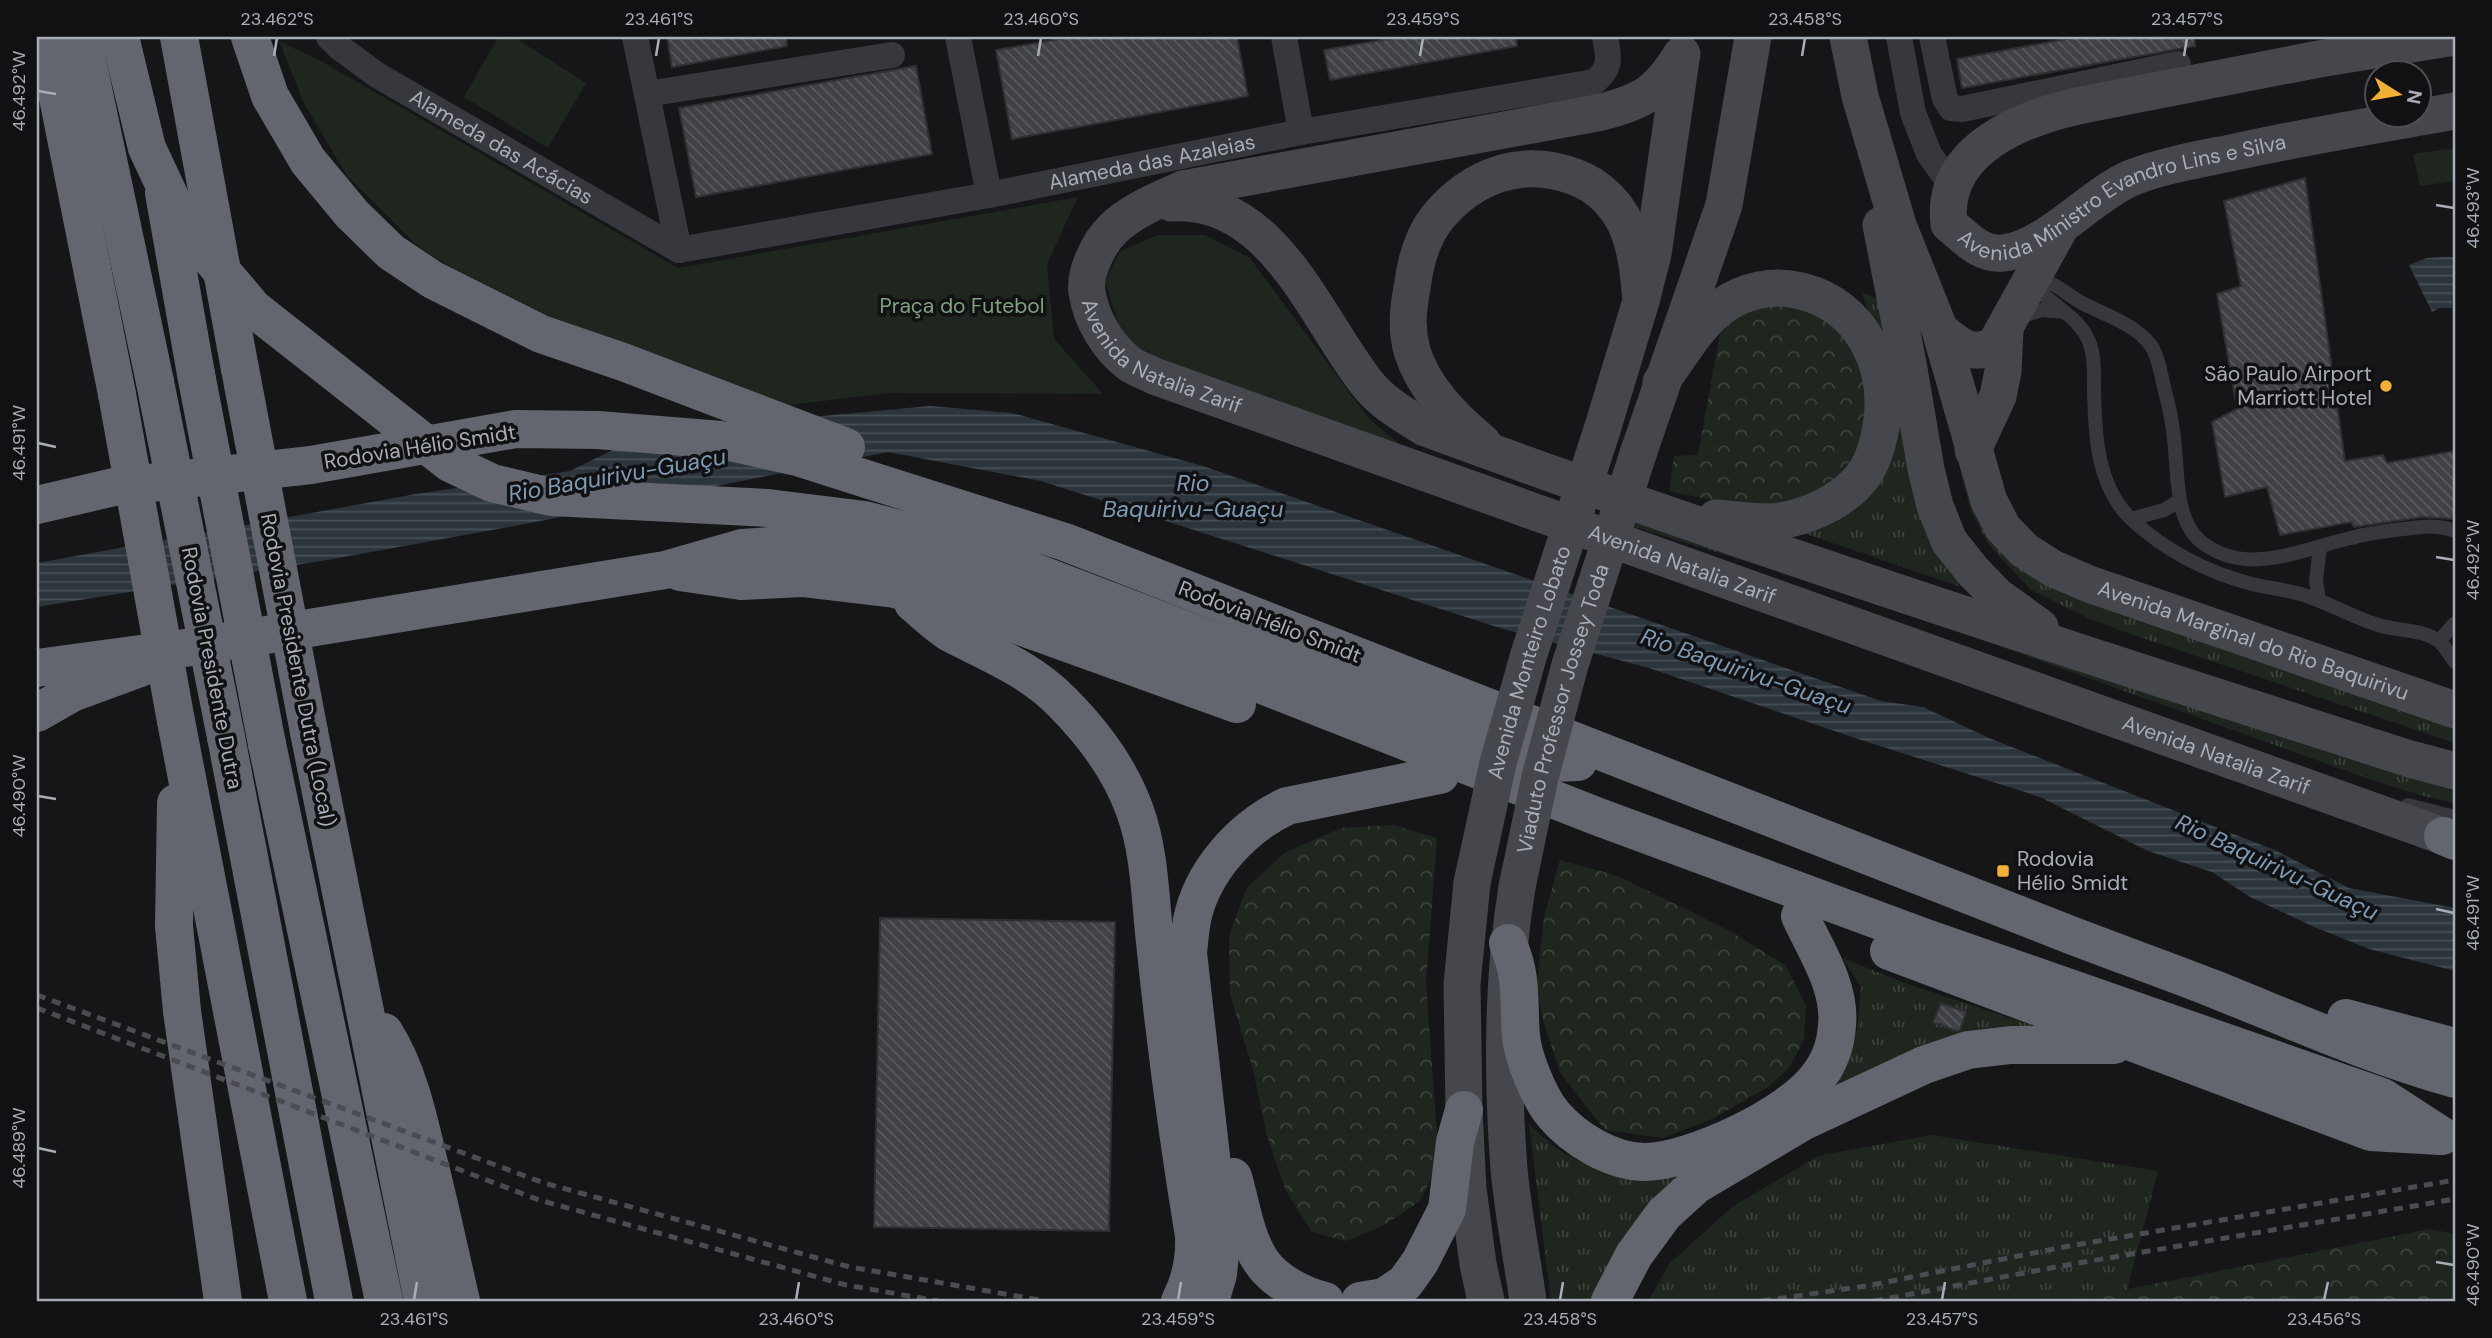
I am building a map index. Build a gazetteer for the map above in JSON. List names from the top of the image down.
{
  "streets": {
    "highway": ["Rodovia Hélio Smidt", "Rodovia Presidente Dutra", "Rodovia Presidente Dutra (Local)"],
    "main road": [
      "Avenida Ministro Evandro Lins e Silva",
      "Avenida Natalia Zarif",
      "Avenida Marginal do Rio Baquirivu",
      "Avenida Monteiro Lobato",
      "Viaduto Professor Jossey Toda"
    ],
    "street": ["Alameda das Acácias", "Alameda das Azaleias"]
  },
  "crossings": [
    ["Alameda das Acácias", "Alameda das Azaleias"]
  ],
  "water": ["Rio Baquirivu-Guaçu"],
  "parks": ["Praça do Futebol"],
  "places": {
    "other": ["São Paulo Airport Marriott Hotel"],
    "transit": ["Rodovia Hélio Smidt"]
  },
  "north": "right",
  "coordinates": [
    "23.462°S",
    "23.461°S",
    "23.460°S",
    "23.459°S",
    "23.458°S",
    "23.457°S",
    "46.492°W",
    "46.493°W",
    "46.491°W",
    "46.490°W",
    "46.489°W",
    "23.456°S"
  ]
}
